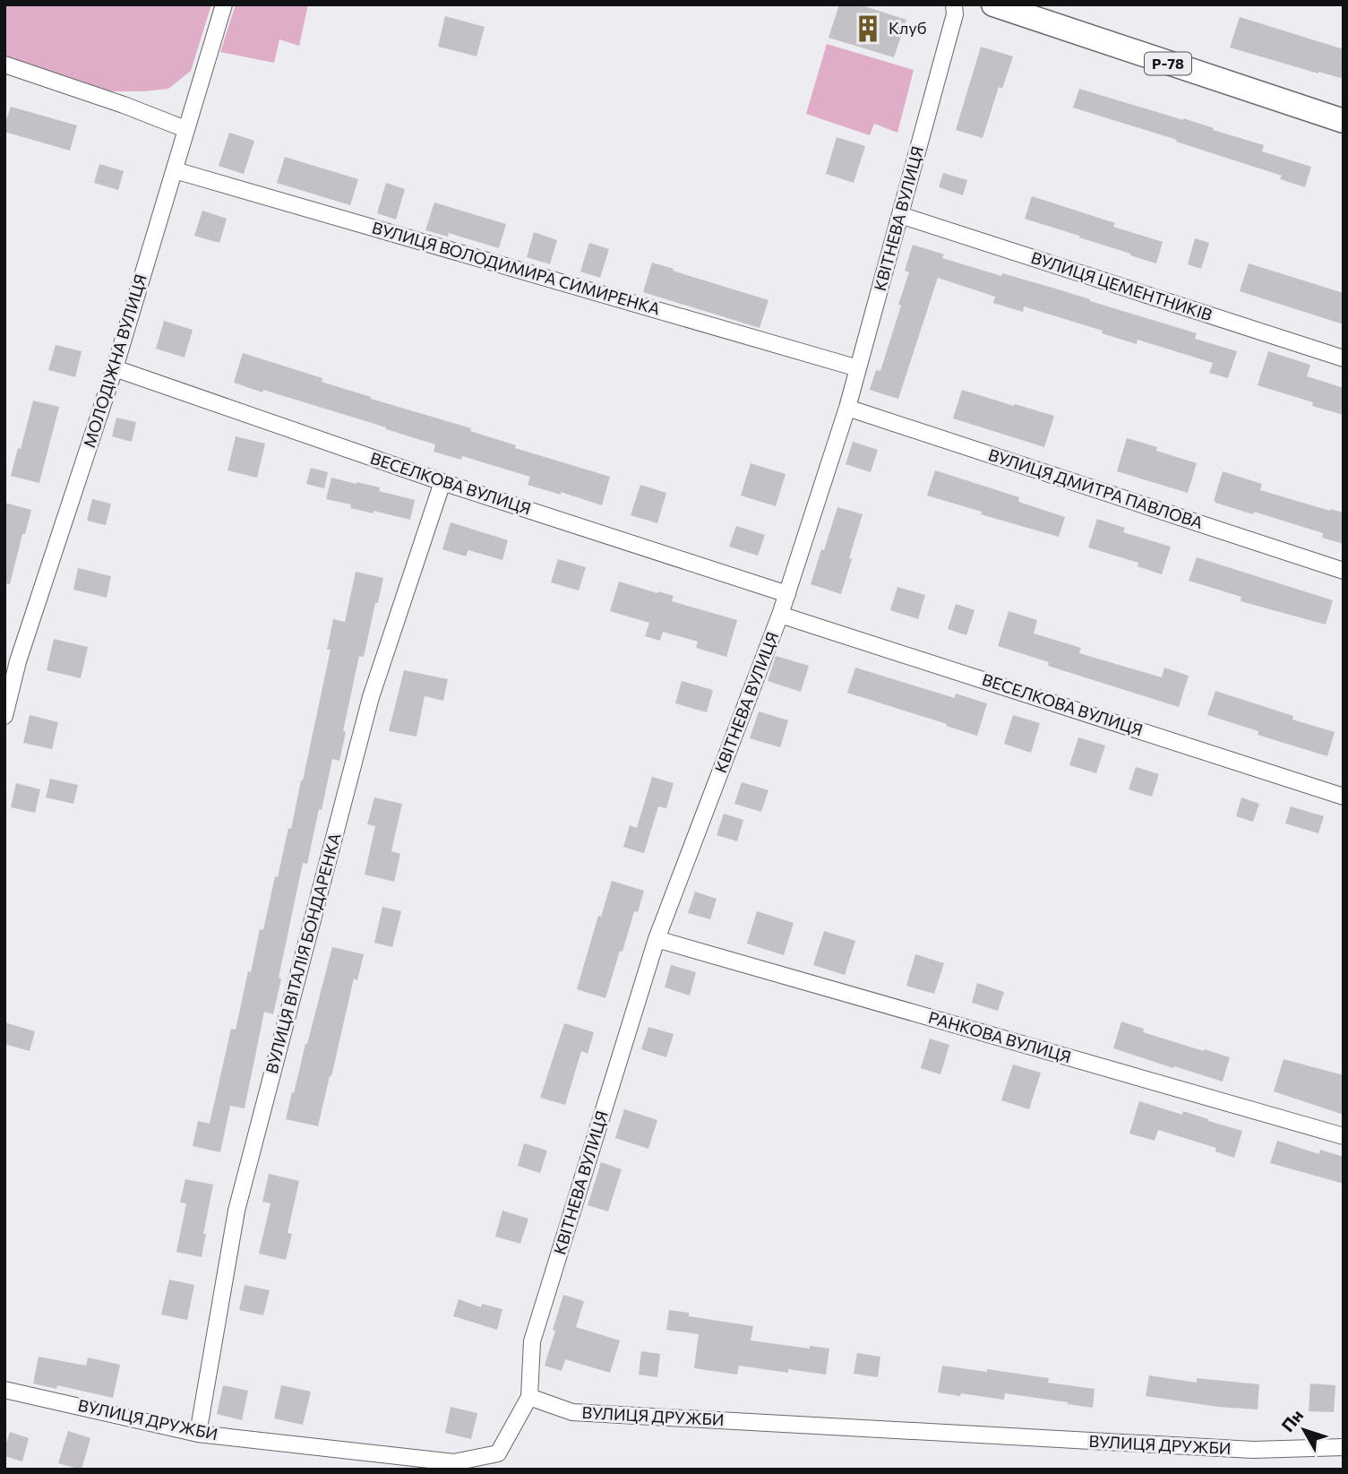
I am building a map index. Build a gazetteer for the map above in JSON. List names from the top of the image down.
{
  "streets": {
    "main road": ["Р-78"],
    "street": [
      "КВІТНЕВА ВУЛИЦЯ",
      "ВУЛИЦЯ ВОЛОДИМИРА СИМИРЕНКА",
      "ВУЛИЦЯ ЦЕМЕНТНИКІВ",
      "МОЛОДІЖНА ВУЛИЦЯ",
      "ВЕСЕЛКОВА ВУЛИЦЯ",
      "ВУЛИЦЯ ДМИТРА ПАВЛОВА",
      "ВУЛИЦЯ ВІТАЛІЯ БОНДАРЕНКА",
      "РАНКОВА ВУЛИЦЯ",
      "ВУЛИЦЯ ДРУЖБИ"
    ]
  },
  "crossings": [
    ["КВІТНЕВА ВУЛИЦЯ", "ВУЛИЦЯ ВОЛОДИМИРА СИМИРЕНКА"],
    ["КВІТНЕВА ВУЛИЦЯ", "ВУЛИЦЯ ЦЕМЕНТНИКІВ"],
    ["КВІТНЕВА ВУЛИЦЯ", "ВЕСЕЛКОВА ВУЛИЦЯ"],
    ["КВІТНЕВА ВУЛИЦЯ", "ВУЛИЦЯ ДМИТРА ПАВЛОВА"],
    ["КВІТНЕВА ВУЛИЦЯ", "РАНКОВА ВУЛИЦЯ"],
    ["КВІТНЕВА ВУЛИЦЯ", "ВУЛИЦЯ ДРУЖБИ"],
    ["ВУЛИЦЯ ВОЛОДИМИРА СИМИРЕНКА", "МОЛОДІЖНА ВУЛИЦЯ"],
    ["МОЛОДІЖНА ВУЛИЦЯ", "ВЕСЕЛКОВА ВУЛИЦЯ"],
    ["ВЕСЕЛКОВА ВУЛИЦЯ", "ВУЛИЦЯ ВІТАЛІЯ БОНДАРЕНКА"],
    ["ВУЛИЦЯ ВІТАЛІЯ БОНДАРЕНКА", "ВУЛИЦЯ ДРУЖБИ"]
  ],
  "places": {
    "building": ["Клуб"]
  },
  "north": "top left"
}
